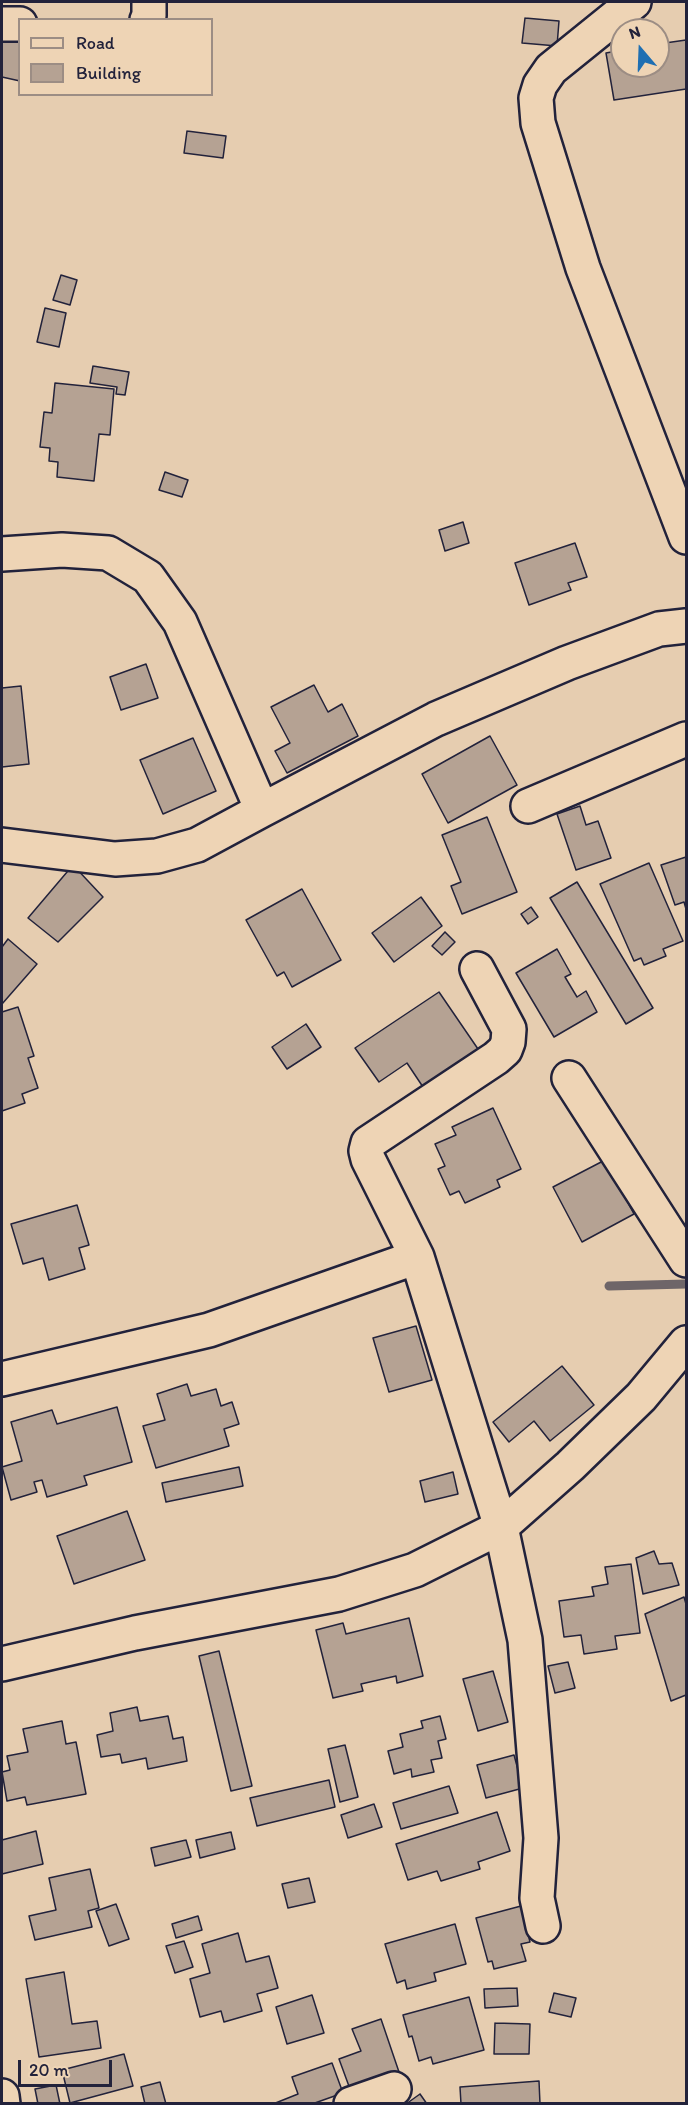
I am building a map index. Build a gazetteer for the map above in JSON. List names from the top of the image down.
{
  "legend": ["Road", "Building"],
  "scale_bar": "20 m",
  "north": "top"
}
